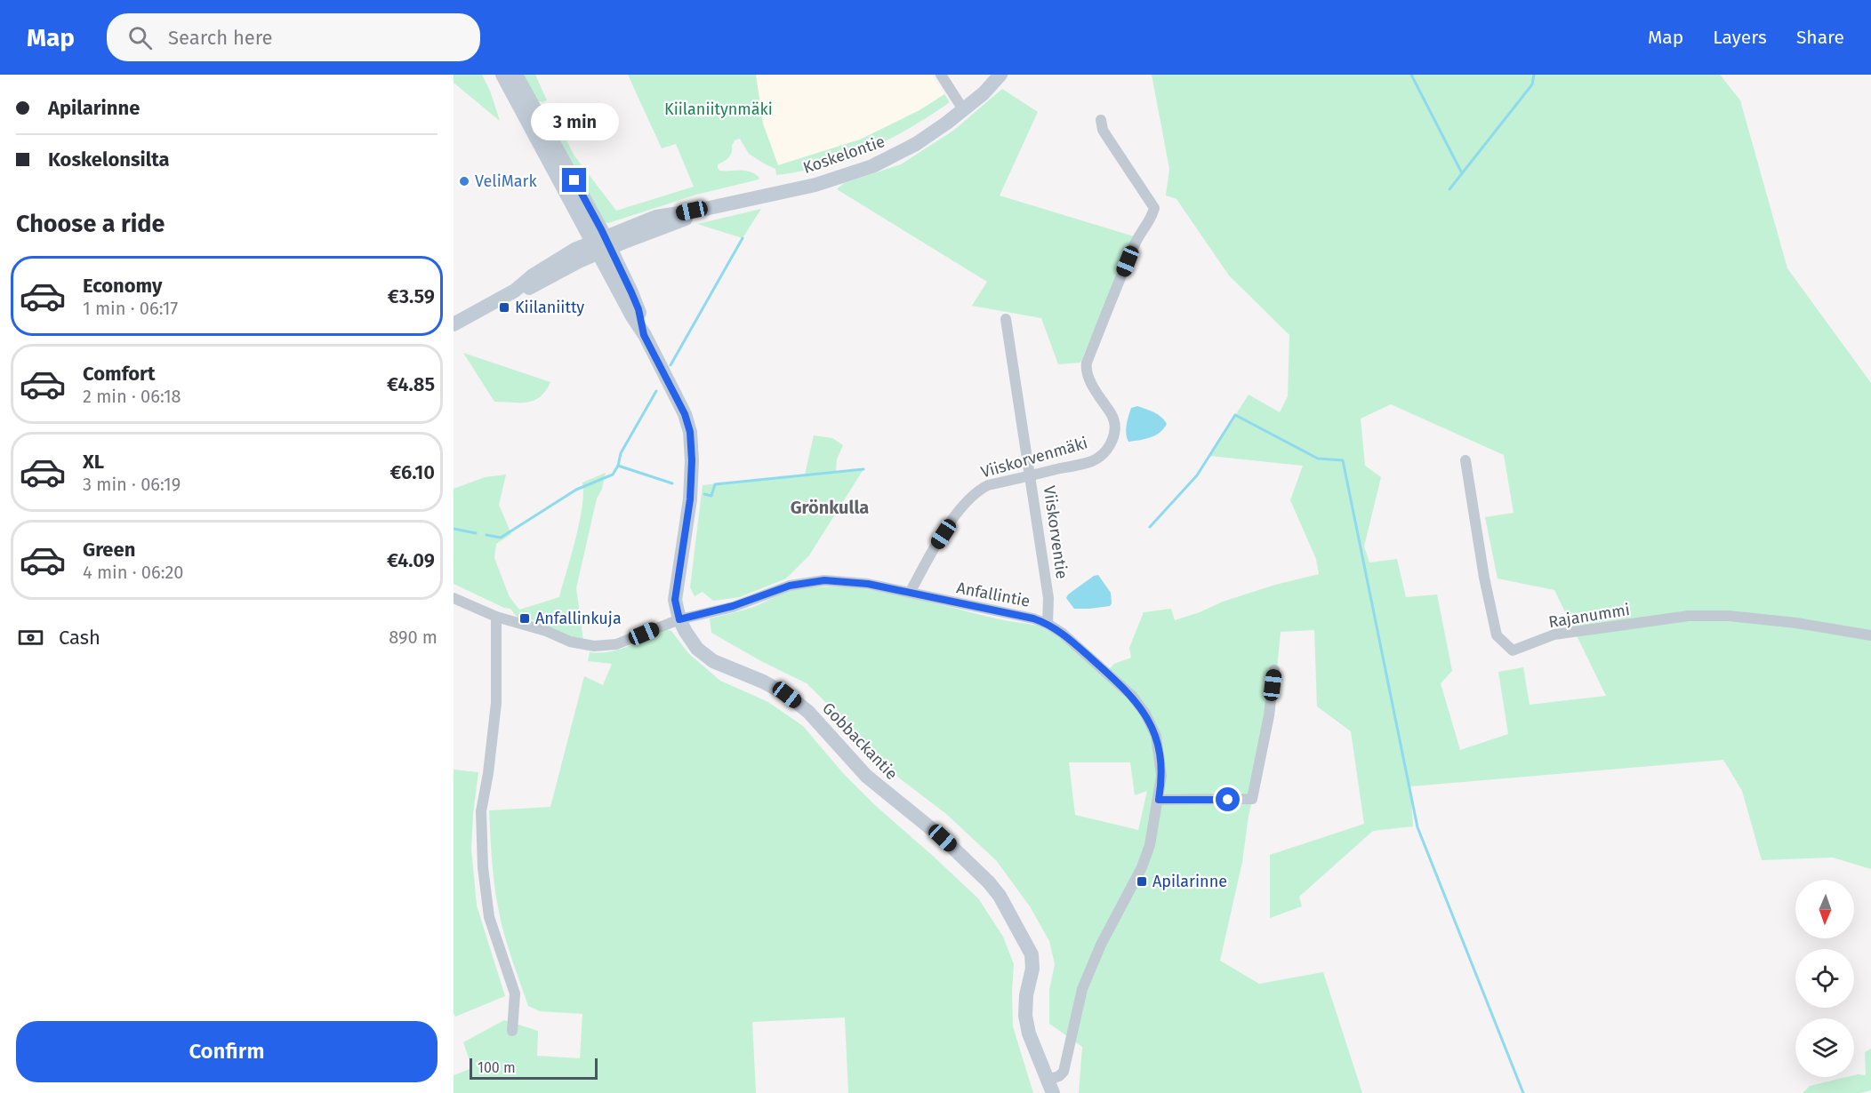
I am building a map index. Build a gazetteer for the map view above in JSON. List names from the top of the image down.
{
  "streets": {
    "street": [
      "Koskelontie",
      "Viiskorvenmäki",
      "Viiskorventie",
      "Anfallintie",
      "Rajanummi",
      "Gobbackantie"
    ]
  },
  "crossings": [
    ["Koskelontie", "Gobbackantie"],
    ["Viiskorvenmäki", "Viiskorventie"],
    ["Viiskorvenmäki", "Anfallintie"],
    ["Viiskorventie", "Anfallintie"],
    ["Anfallintie", "Gobbackantie"]
  ],
  "districts": ["Grönkulla"],
  "parks": ["Kiilaniitynmäki"],
  "places": {
    "other": ["VeliMark"],
    "transit": ["Kiilaniitty", "Anfallinkuja", "Apilarinne"]
  },
  "scale_bar": "100 m",
  "north": "bottom",
  "page": {
    "header": "Map",
    "search": "Search here",
    "nav": ["Map", "Layers", "Share"],
    "banner": ["Apilarinne", "Koskelonsilta"],
    "bubble": "3 min",
    "heading": "Choose a ride",
    "list": [
      {
        "name": "Economy",
        "note": "1 min · 06:17",
        "value": "€3.59"
      },
      {
        "name": "Comfort",
        "note": "2 min · 06:18",
        "value": "€4.85"
      },
      {
        "name": "XL",
        "note": "3 min · 06:19",
        "value": "€6.10"
      },
      {
        "name": "Green",
        "note": "4 min · 06:20",
        "value": "€4.09"
      }
    ],
    "pay": ["Cash", "890 m"],
    "buttons": "Confirm",
    "scale": "100 m"
  }
}
